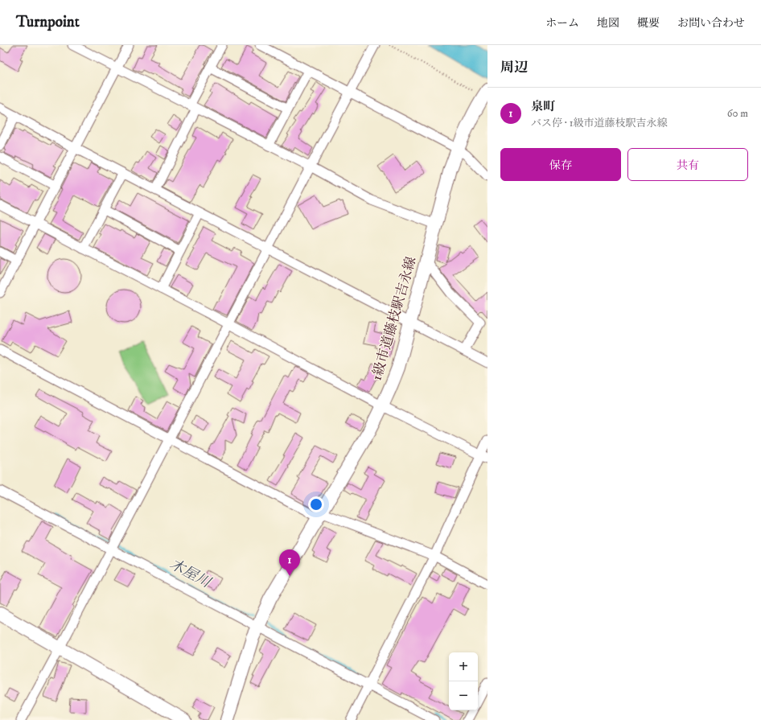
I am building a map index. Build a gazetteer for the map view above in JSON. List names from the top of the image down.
{
  "streets": {
    "street": ["1級市道藤枝駅吉永線"]
  },
  "water": ["木屋川"],
  "page": {
    "header": "Turnpoint",
    "nav": [
      "ホーム",
      "地図",
      "概要",
      "お問い合わせ"
    ],
    "heading": "周辺",
    "list": [
      {
        "mark": "1",
        "name": "泉町",
        "note": "バス停 · 1級市道藤枝駅吉永線",
        "value": "60 m"
      }
    ],
    "buttons": ["保存", "共有"],
    "pins": "1",
    "map_buttons": ["+", "−"]
  }
}
